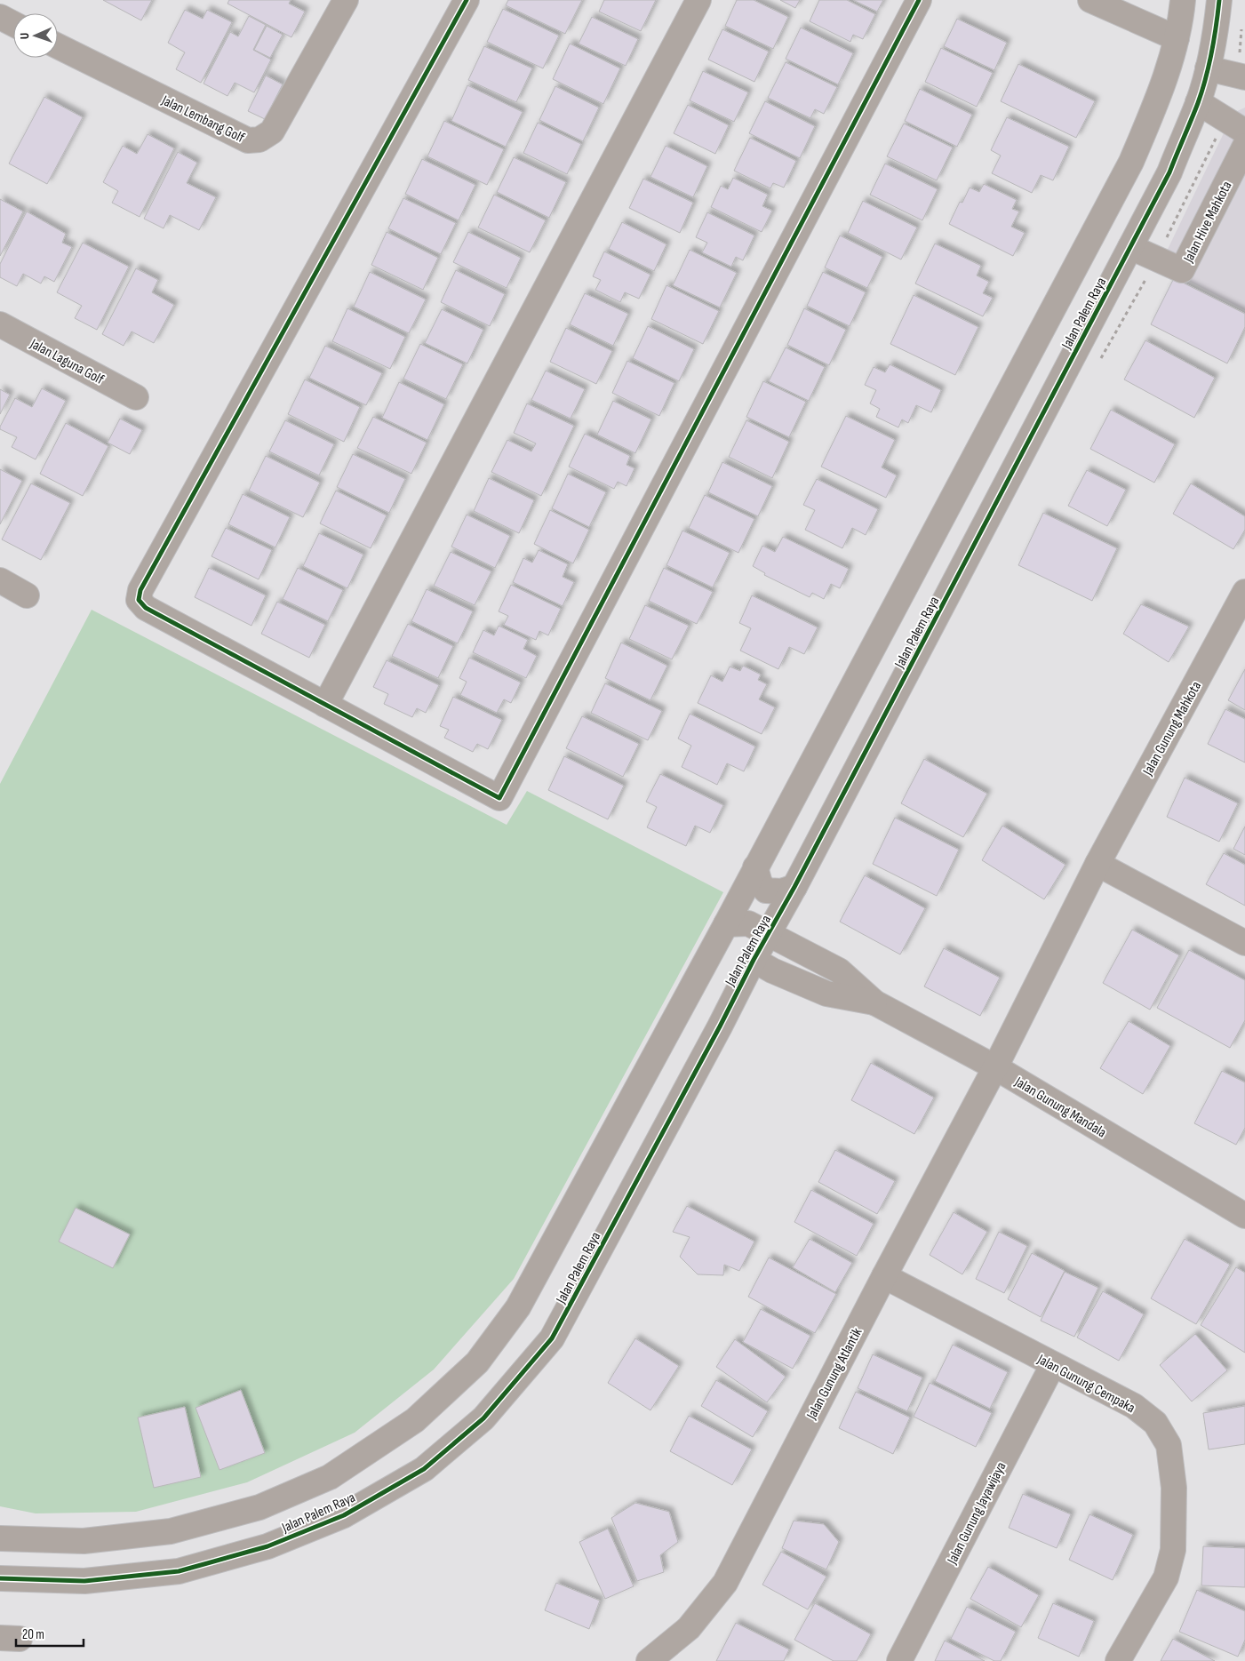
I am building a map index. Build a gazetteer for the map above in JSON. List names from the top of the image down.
{
  "streets": {
    "street": [
      "Jalan Lembang Golf",
      "Jalan Hive Mahkota",
      "Jalan Palem Raya",
      "Jalan Laguna Golf",
      "Jalan Gunung Mahkota",
      "Jalan Gunung Mandala",
      "Jalan Gunung Atlantik",
      "Jalan Gunung Cempaka",
      "Jalan Gunung Jayawijaya"
    ]
  },
  "crossings": [
    ["Jalan Hive Mahkota", "Jalan Palem Raya"],
    ["Jalan Palem Raya", "Jalan Gunung Mandala"],
    ["Jalan Gunung Mahkota", "Jalan Gunung Mandala"],
    ["Jalan Gunung Mahkota", "Jalan Gunung Atlantik"],
    ["Jalan Gunung Mandala", "Jalan Gunung Atlantik"],
    ["Jalan Gunung Atlantik", "Jalan Gunung Cempaka"],
    ["Jalan Gunung Cempaka", "Jalan Gunung Jayawijaya"]
  ],
  "scale_bar": "20 m",
  "north": "left"
}
